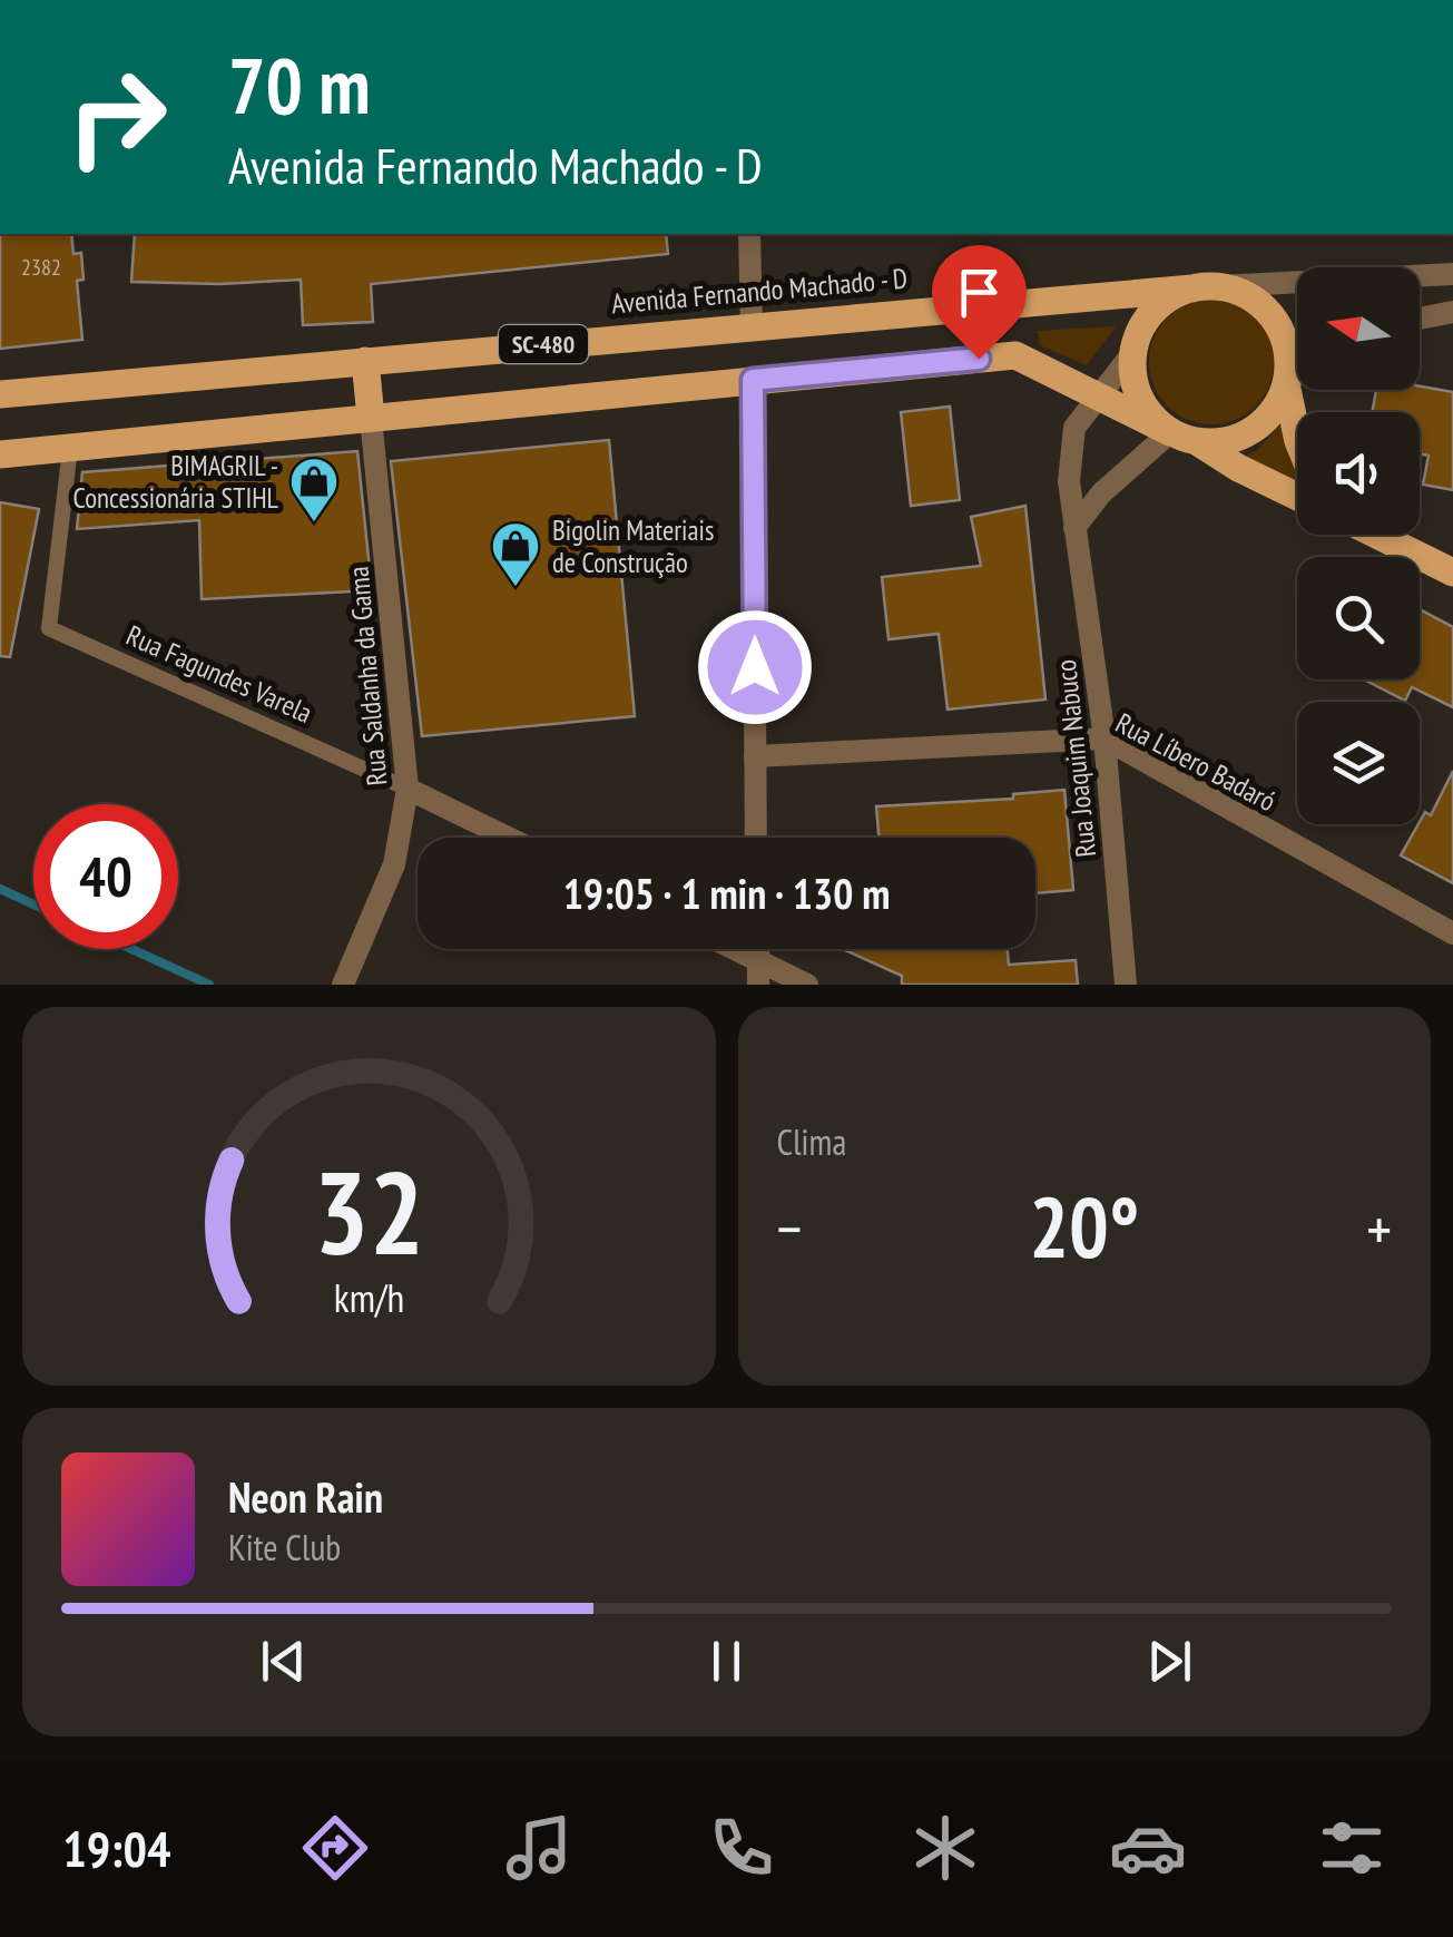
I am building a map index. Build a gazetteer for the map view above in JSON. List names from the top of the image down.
{
  "streets": {
    "main road": ["Avenida Fernando Machado - D", "SC-480"],
    "street": [
      "Rua Fagundes Varela",
      "Rua Saldanha da Gama",
      "Rua Joaquim Nabuco",
      "Rua Líbero Badaró"
    ]
  },
  "crossings": [
    ["Avenida Fernando Machado - D", "Rua Joaquim Nabuco"],
    ["Rua Fagundes Varela", "Rua Saldanha da Gama"],
    ["Rua Joaquim Nabuco", "Rua Líbero Badaró"]
  ],
  "places": {
    "shop": ["BIMAGRIL - Concessionária STIHL", "Bigolin Materiais de Construção"]
  },
  "house_numbers": ["2382"],
  "north": "left",
  "page": {
    "turn": ["70 m", "Avenida Fernando Machado - D"],
    "limit": "40",
    "trip": "19:05 · 1 min · 130 m",
    "tile": "Clima",
    "heat": ["−", "20°", "+"],
    "song": ["Neon Rain", "Kite Club"],
    "tabs": "19:04",
    "gauge": ["32", "km/h"]
  }
}
